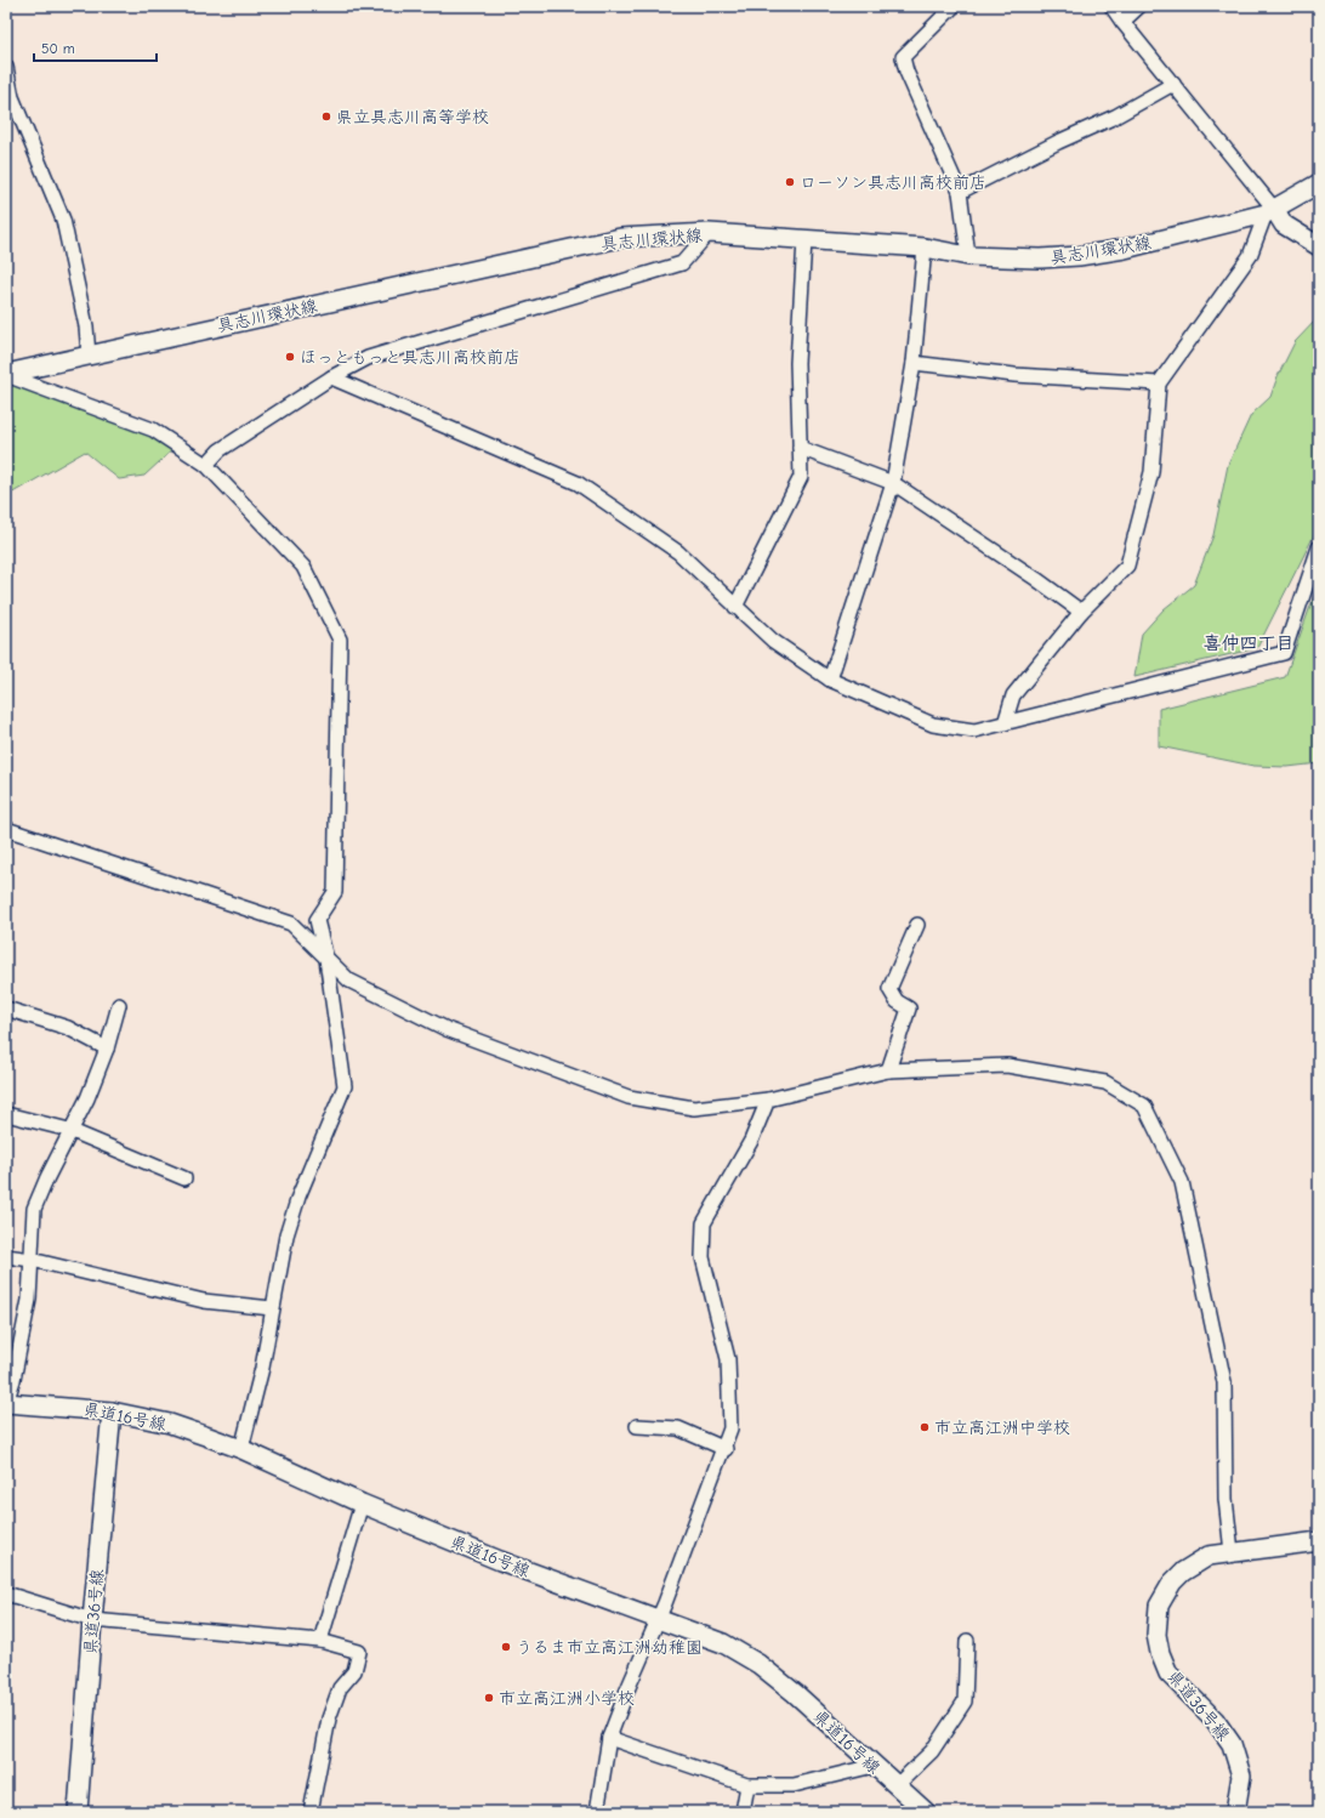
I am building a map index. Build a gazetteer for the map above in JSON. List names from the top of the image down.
{
  "streets": {
    "main road": ["具志川環状線", "県道16号線", "県道36号線"]
  },
  "crossings": [
    ["県道16号線", "県道36号線"]
  ],
  "districts": ["喜仲四丁目"],
  "places": [
    "県立具志川高等学校",
    "ローソン具志川高校前店",
    "ほっともっと具志川高校前店",
    "市立高江洲中学校",
    "うるま市立高江洲幼稚園",
    "市立高江洲小学校"
  ],
  "scale_bar": "50 m"
}
